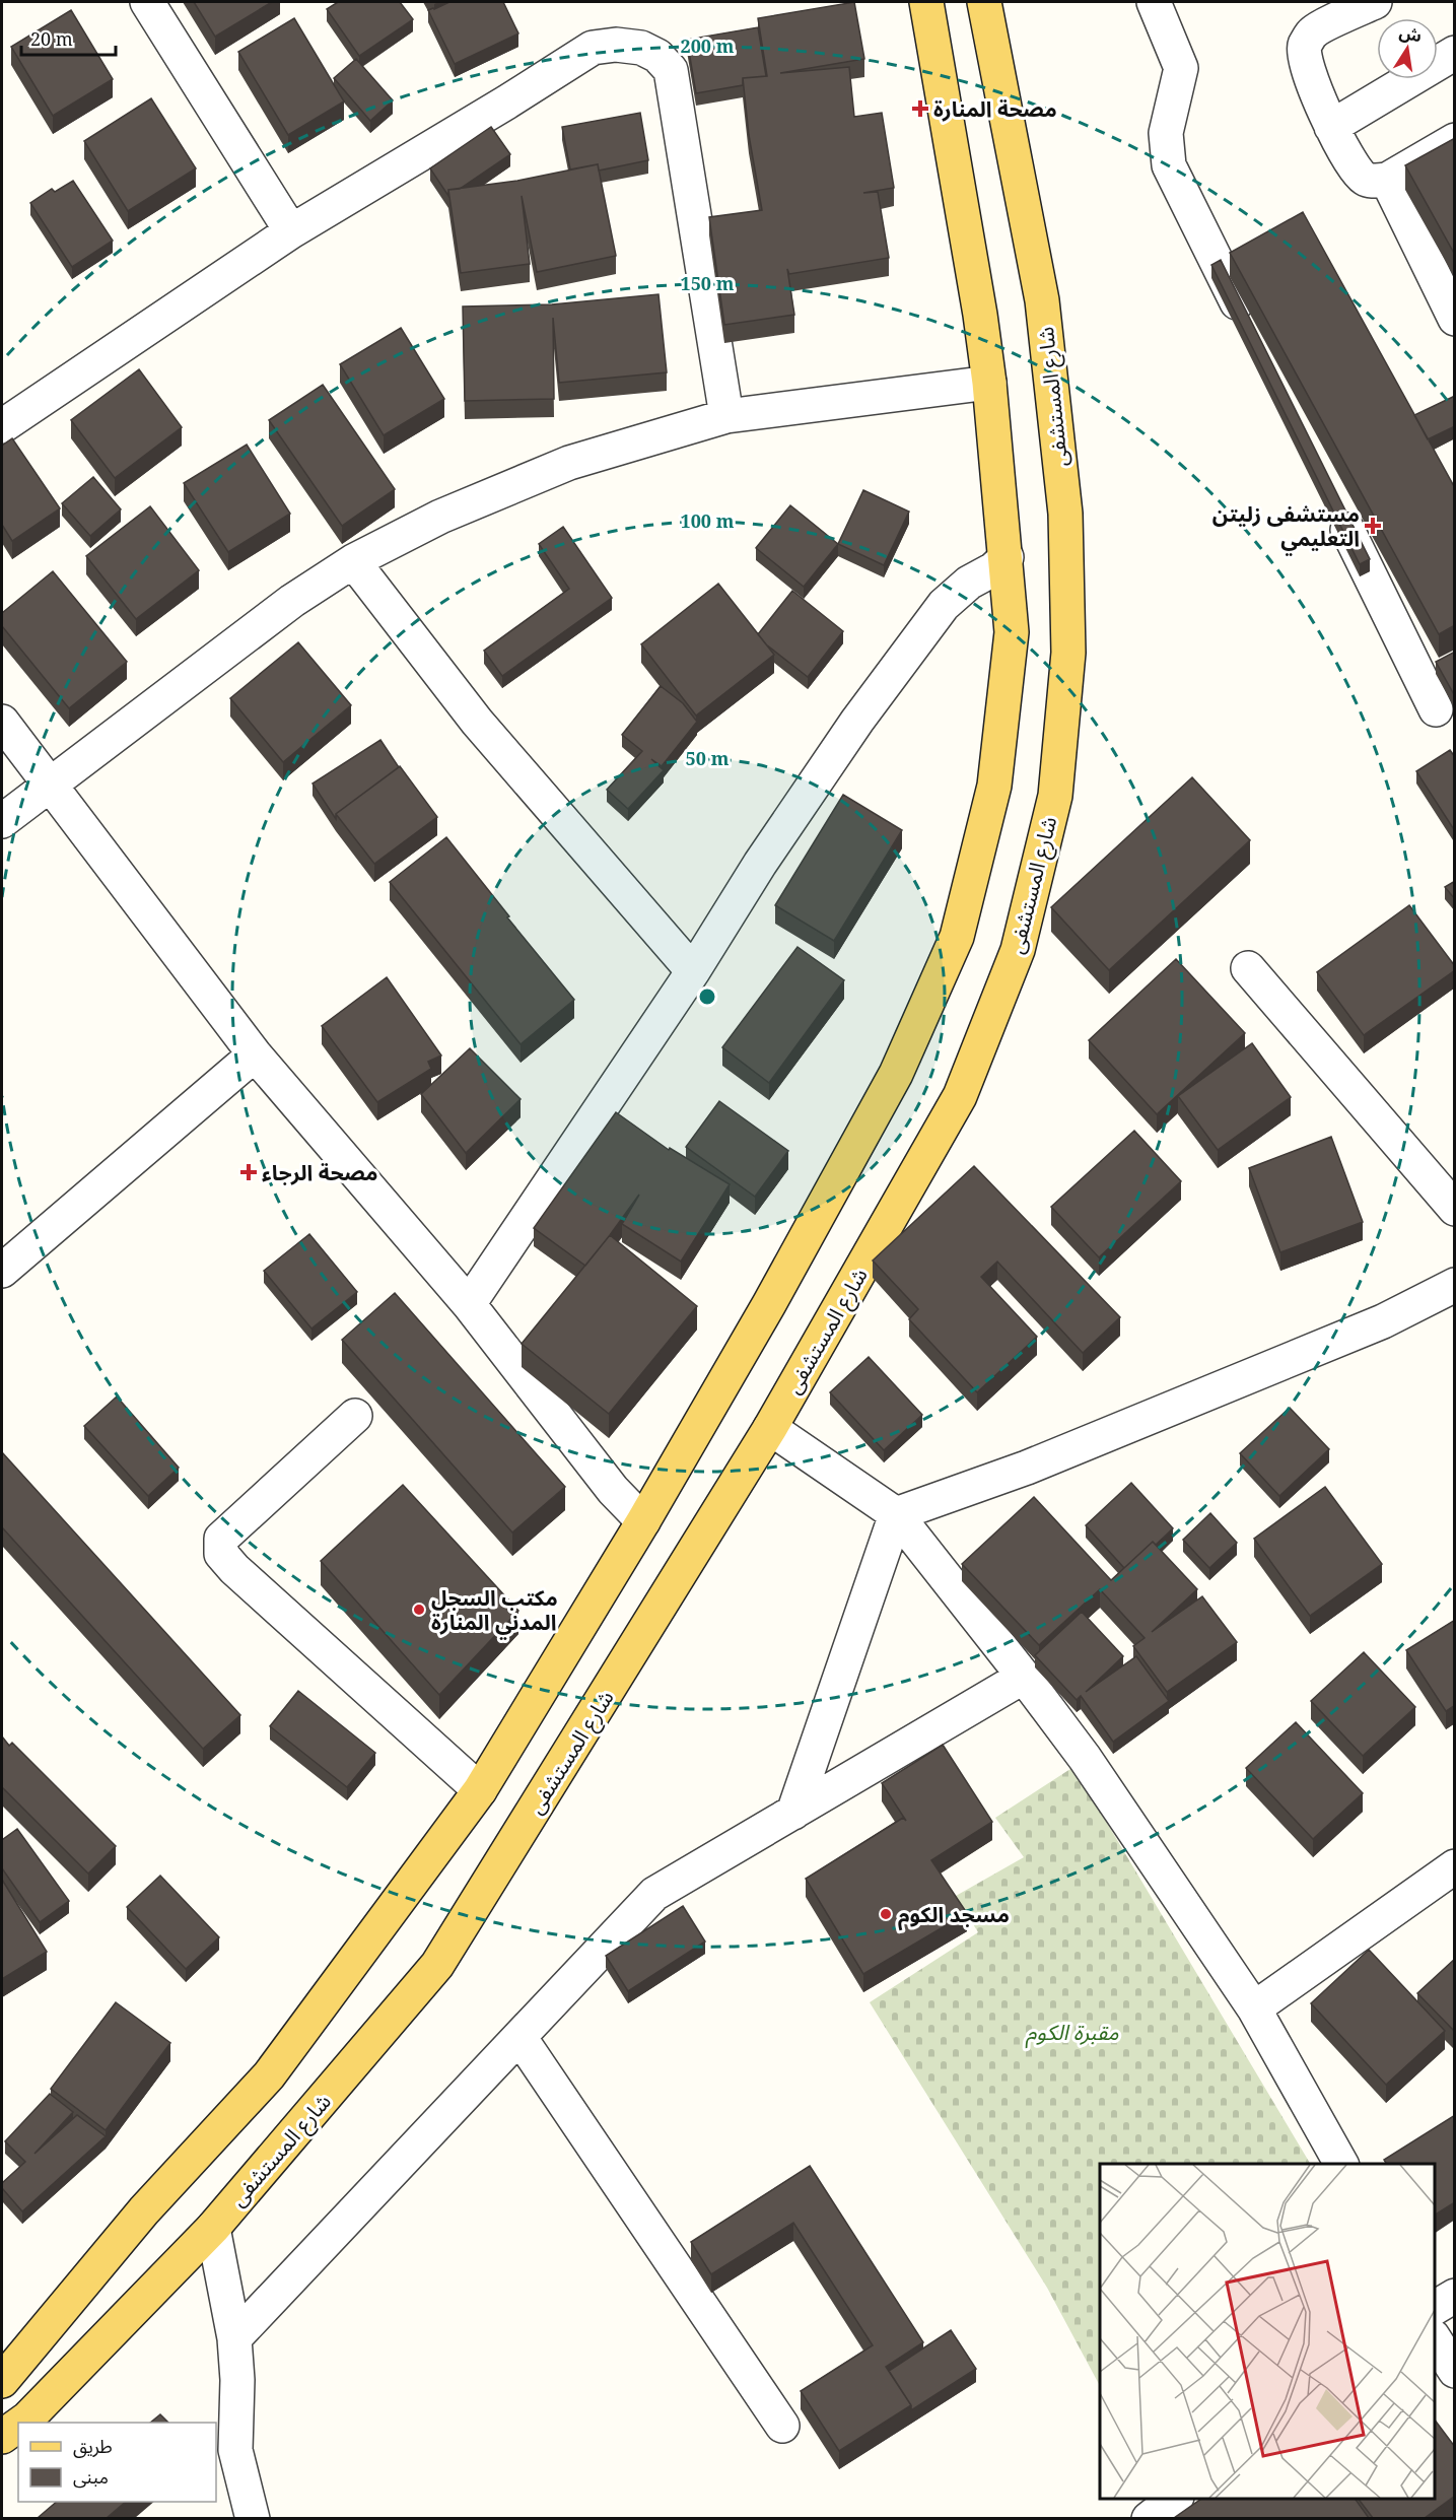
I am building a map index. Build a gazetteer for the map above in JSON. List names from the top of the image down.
{
  "streets": {
    "main road": ["شارع المستشفى"]
  },
  "parks": ["مقبرة الكوم"],
  "places": {
    "health": ["مصحة المنارة", "مستشفى زليتن التعليمي", "مصحة الرجاء"],
    "other": ["مكتب السجل المدني المنارة", "مسجد الكوم"]
  },
  "legend": ["طريق", "مبنى"],
  "scale_bar": "20 m",
  "north": "top",
  "rings": [
    "200 m",
    "150 m",
    "100 m",
    "50 m"
  ]
}
